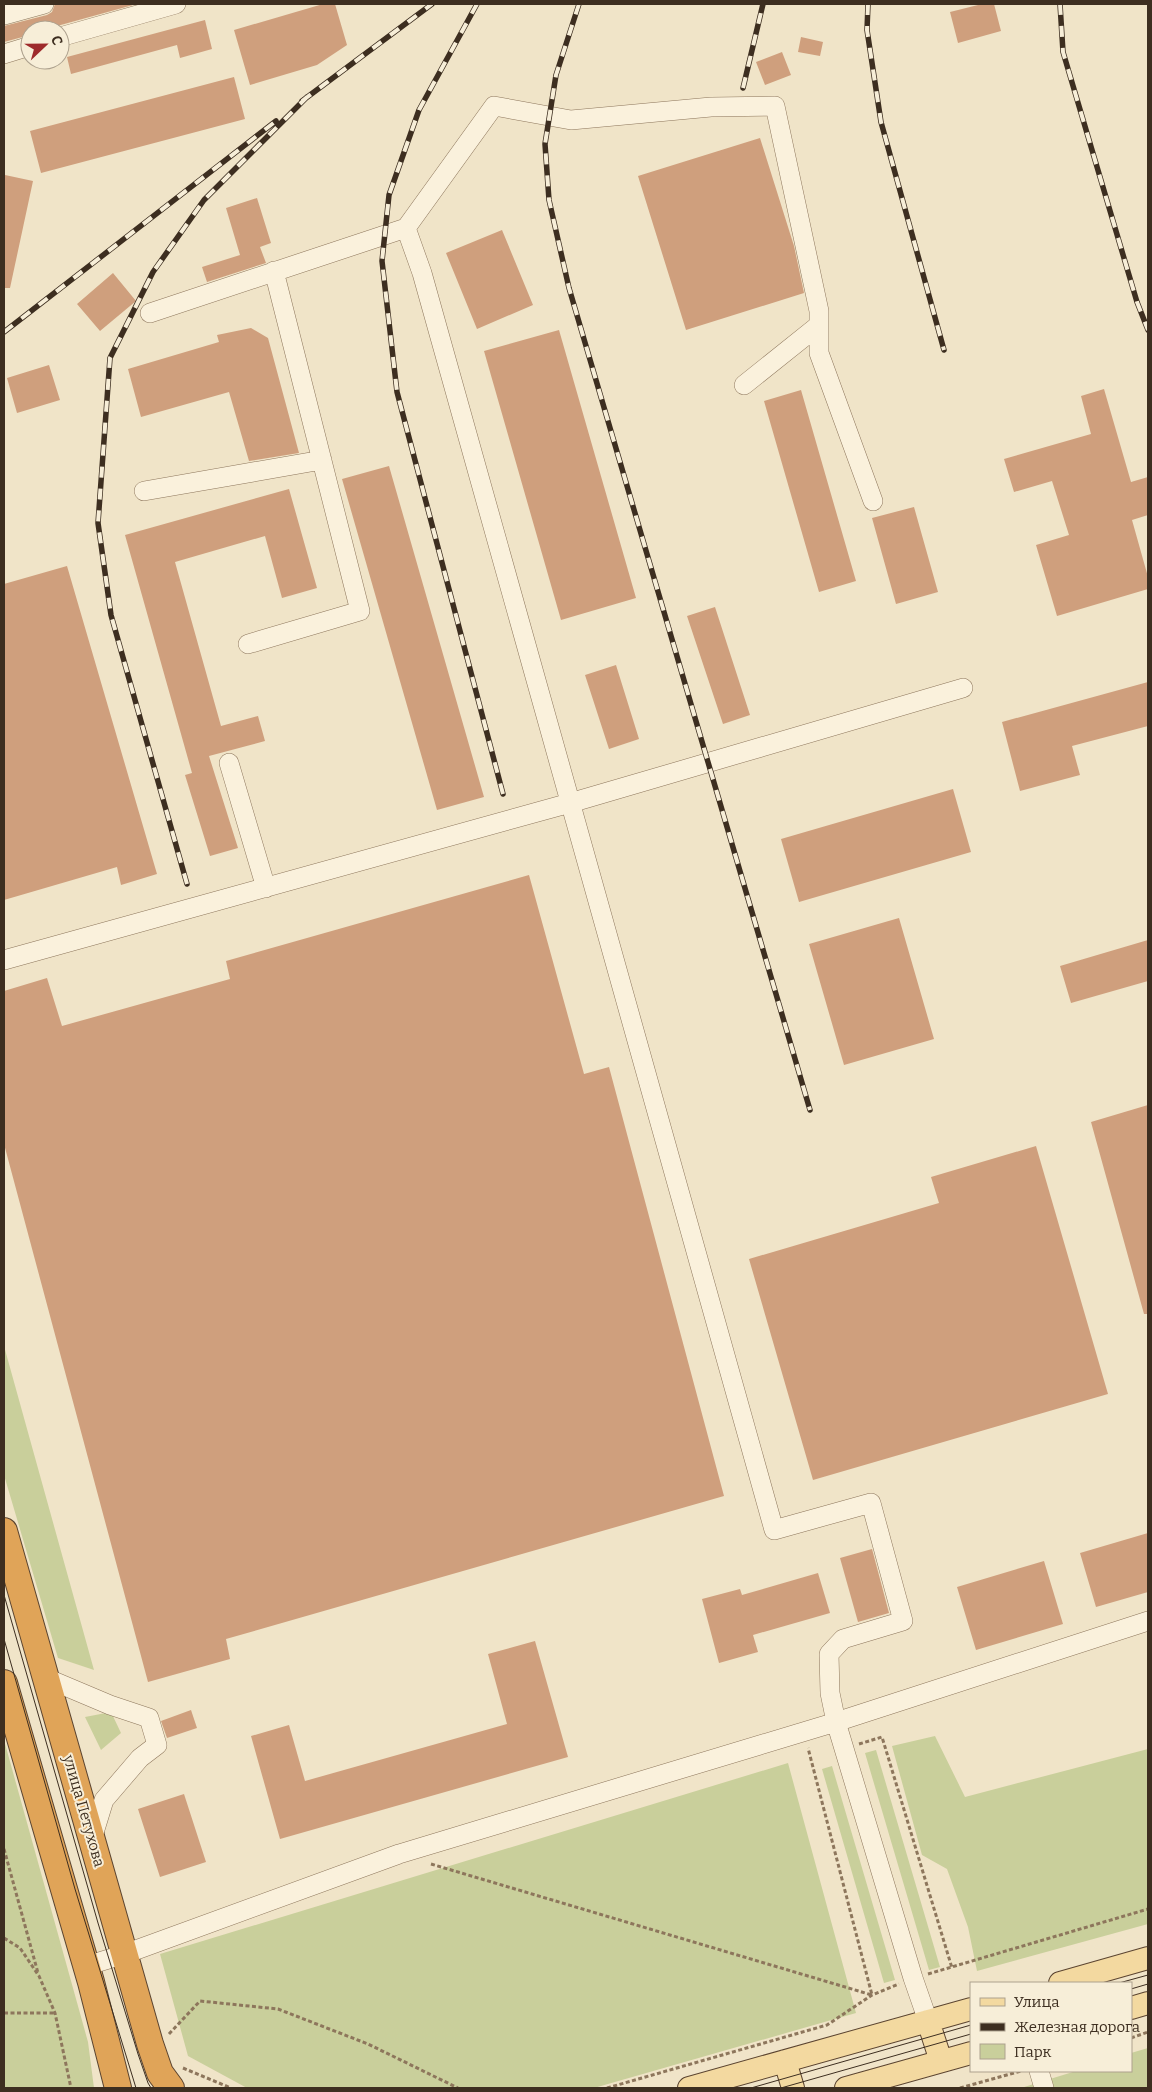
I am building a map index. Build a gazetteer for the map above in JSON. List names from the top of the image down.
{
  "streets": {
    "highway": ["улица Петухова"]
  },
  "legend": ["Улица", "Железная дорога", "Парк"],
  "north": "right"
}
